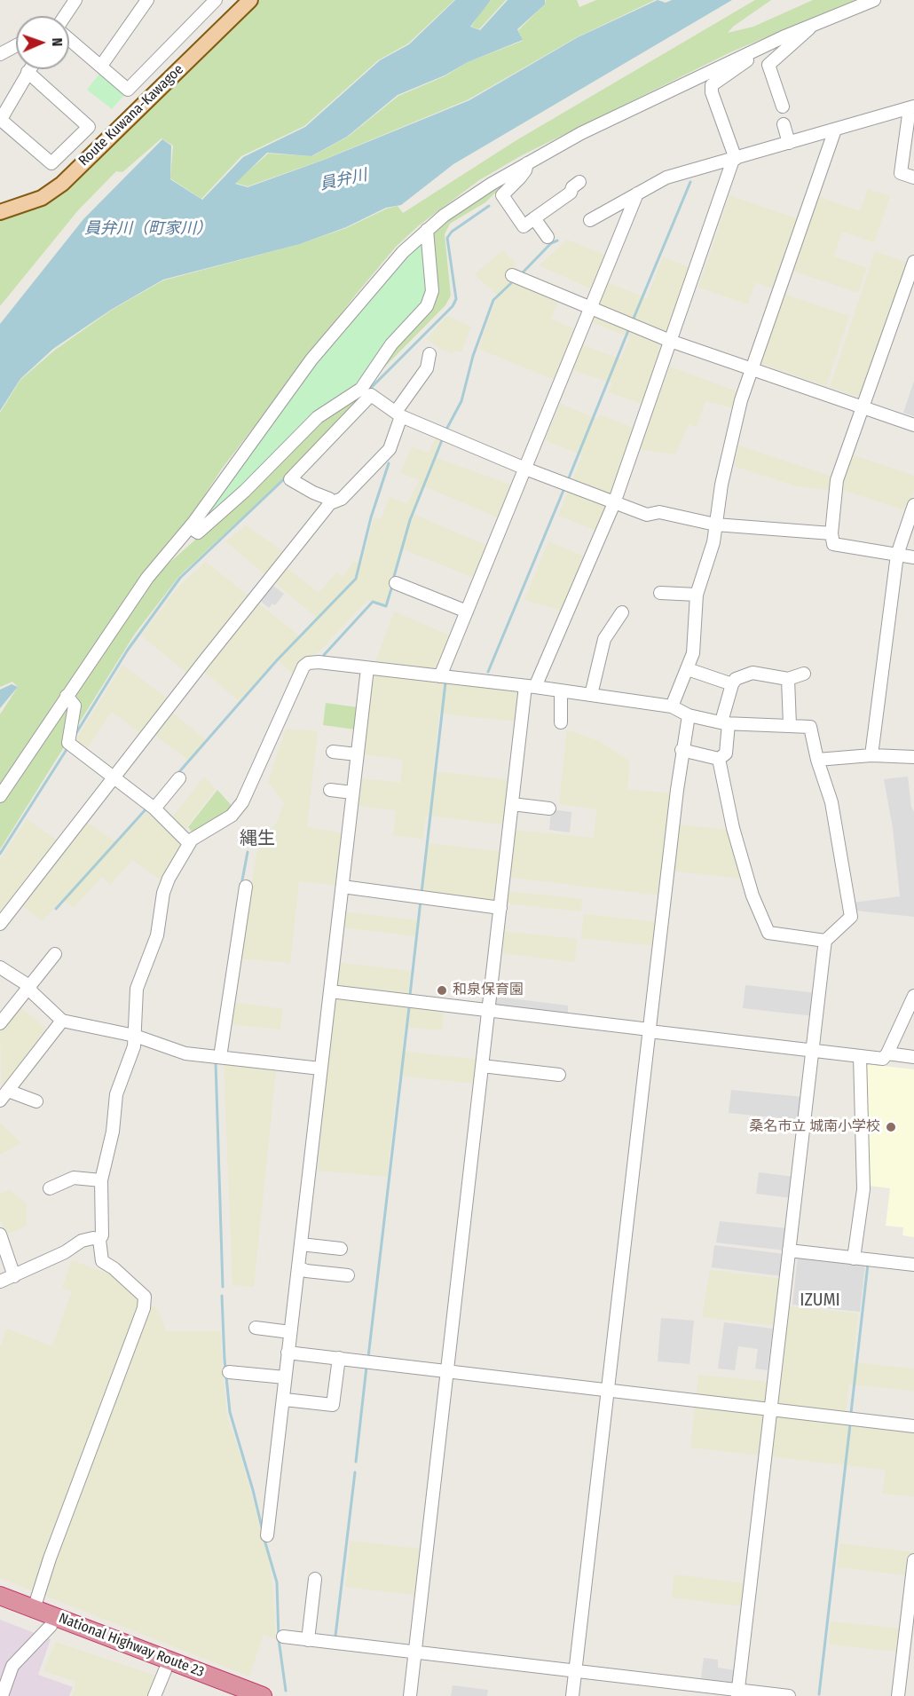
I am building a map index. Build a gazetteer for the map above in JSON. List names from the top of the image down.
{
  "streets": {
    "highway": ["National Highway Route 23"],
    "main road": ["Route Kuwana-Kawagoe"]
  },
  "districts": ["縄生", "IZUMI"],
  "water": ["員弁川", "員弁川（町家川）"],
  "places": ["和泉保育園", "桑名市立 城南小学校"],
  "north": "right"
}
